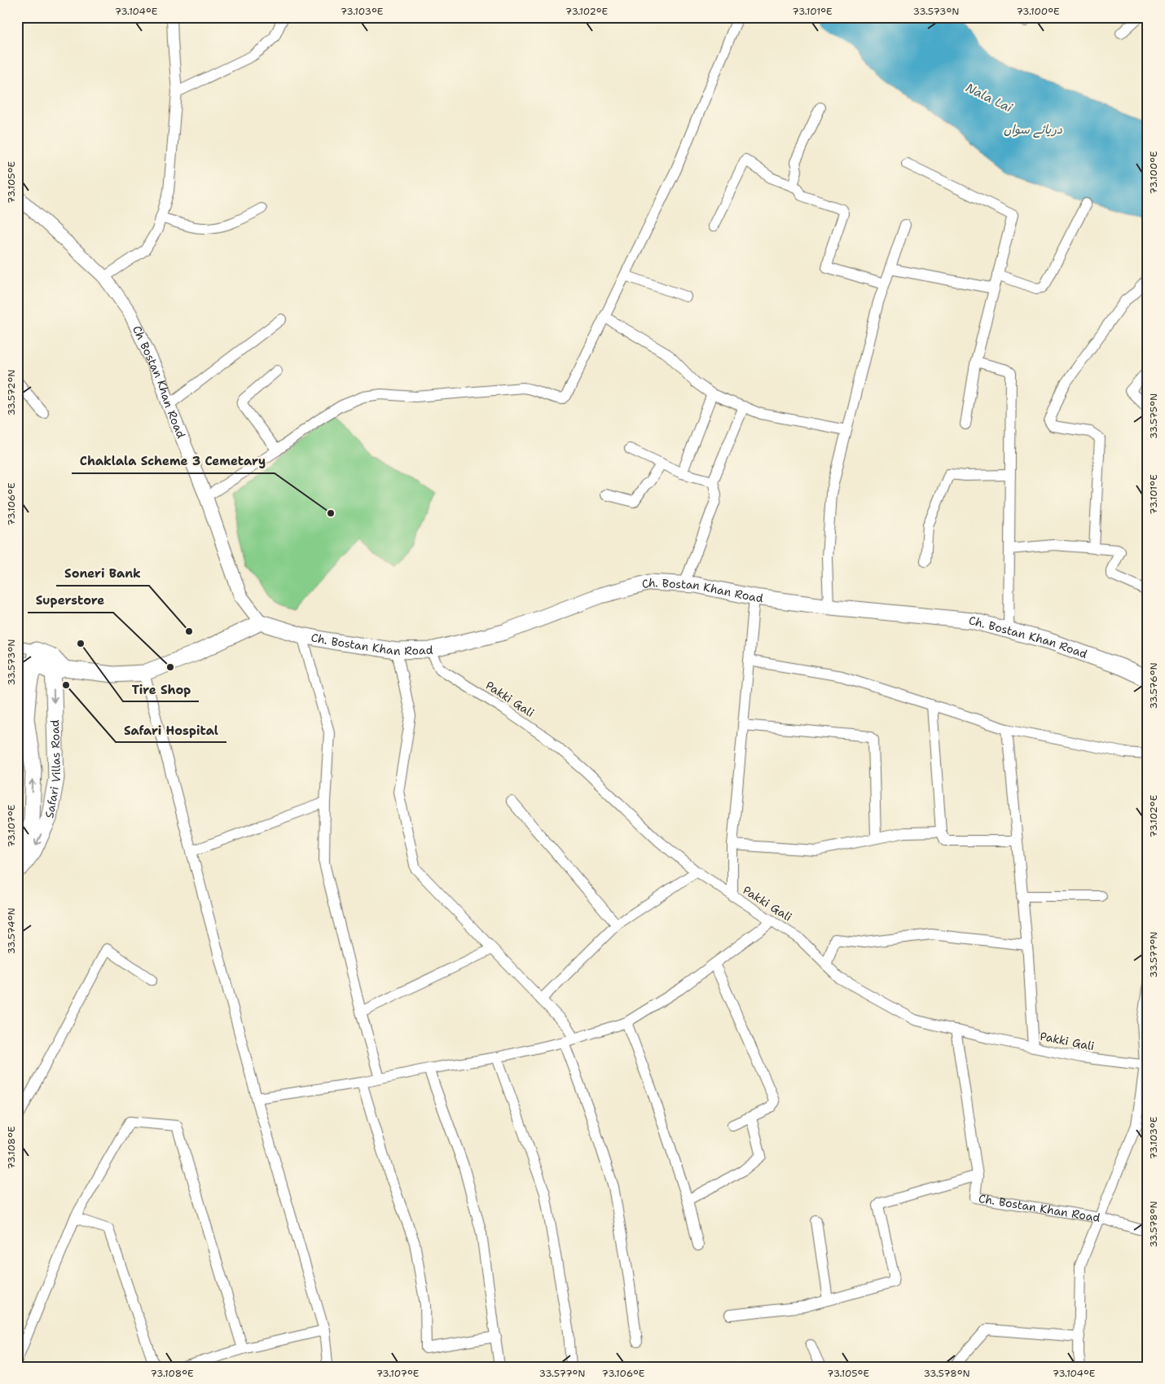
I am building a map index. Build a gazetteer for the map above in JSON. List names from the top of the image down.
{
  "streets": {
    "main road": ["Ch. Bostan Khan Road", "Safari Villas Road"],
    "street": ["Ch Bostan Khan Road", "Pakki Gali"]
  },
  "crossings": [
    ["Ch Bostan Khan Road", "Ch. Bostan Khan Road"],
    ["Ch. Bostan Khan Road", "Pakki Gali"]
  ],
  "water": ["Nala Lai", "دریائے سواں"],
  "places": [
    "Chaklala Scheme 3 Cemetary",
    "Soneri Bank",
    "Tire Shop",
    "Superstore",
    "Safari Hospital"
  ],
  "coordinates": [
    "73.104°E",
    "73.103°E",
    "73.102°E",
    "73.101°E",
    "33.573°N",
    "73.100°E",
    "73.105°E",
    "33.572°N",
    "33.575°N",
    "73.106°E",
    "33.576°N",
    "73.107°E",
    "33.574°N",
    "33.577°N",
    "73.108°E",
    "33.578°N"
  ]
}
